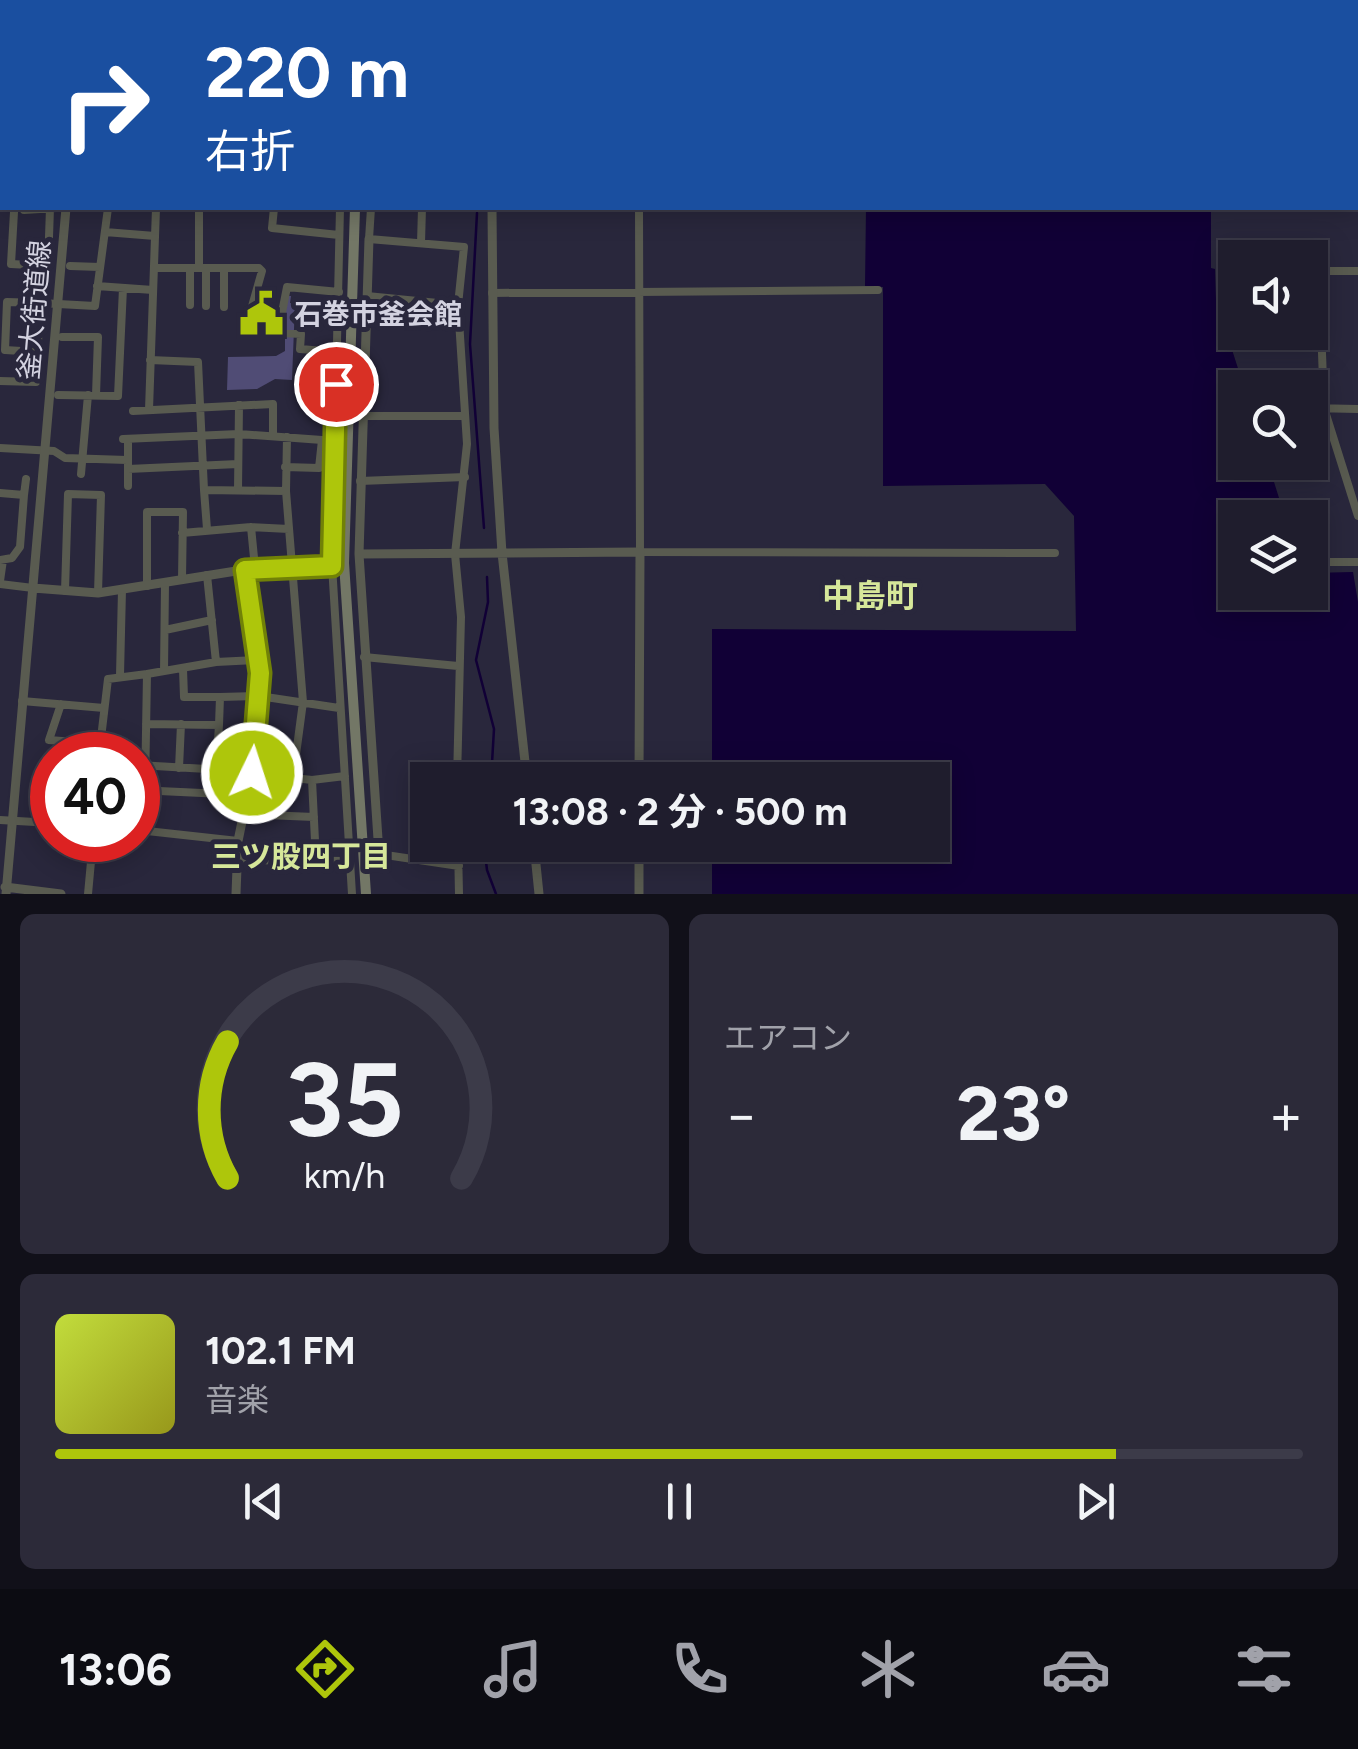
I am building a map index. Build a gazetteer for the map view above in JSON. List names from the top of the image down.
{
  "streets": {
    "street": ["釜大街道線"]
  },
  "districts": ["中島町", "三ツ股四丁目"],
  "places": {
    "public building": ["石巻市釜会館"]
  },
  "page": {
    "turn": ["220 m", "右折"],
    "limit": "40",
    "trip": "13:08 · 2 分 · 500 m",
    "tile": "エアコン",
    "heat": ["−", "23°", "+"],
    "song": ["102.1 FM", "音楽"],
    "tabs": "13:06",
    "gauge": ["35", "km/h"]
  }
}
